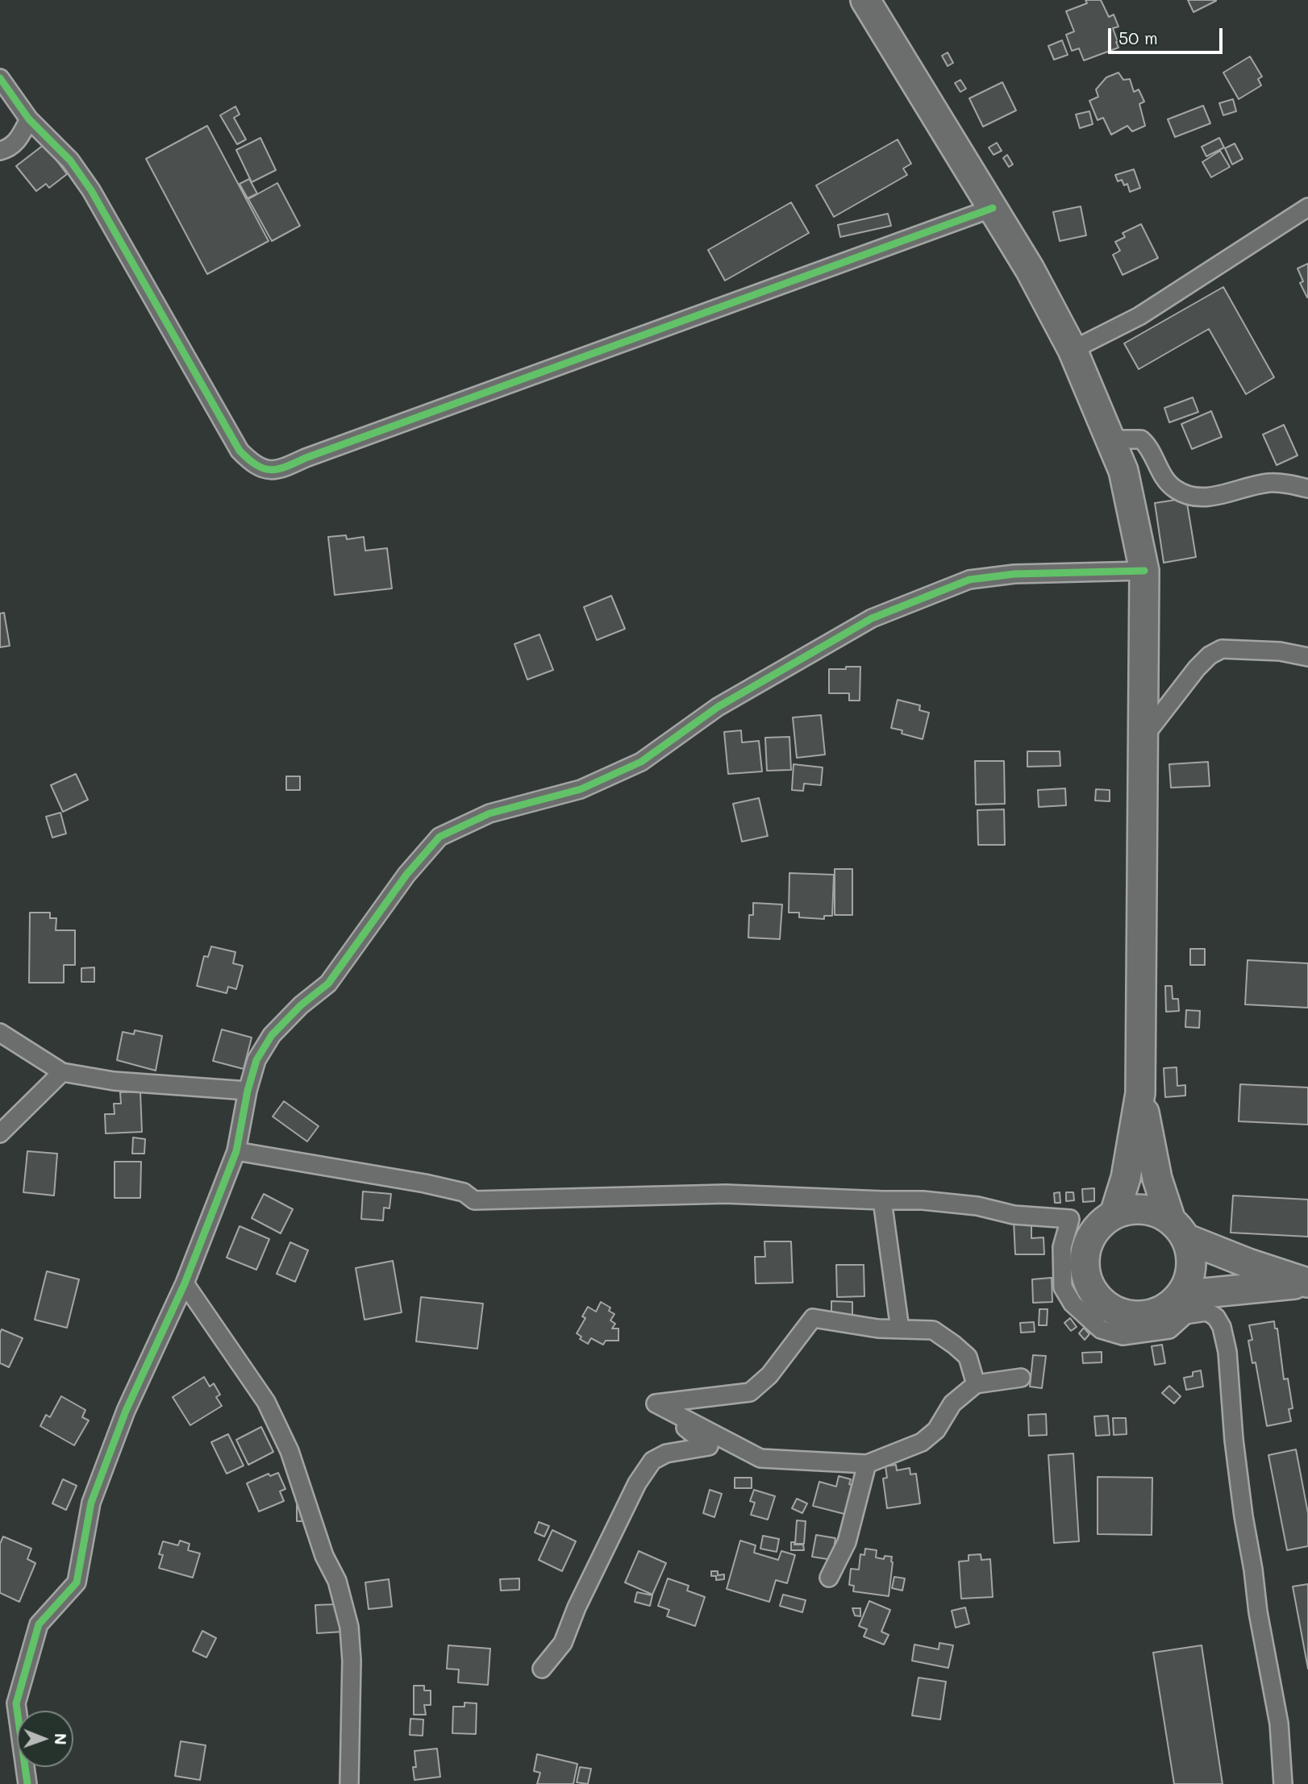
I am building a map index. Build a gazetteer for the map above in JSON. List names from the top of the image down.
{
  "scale_bar": "50 m",
  "north": "right"
}
